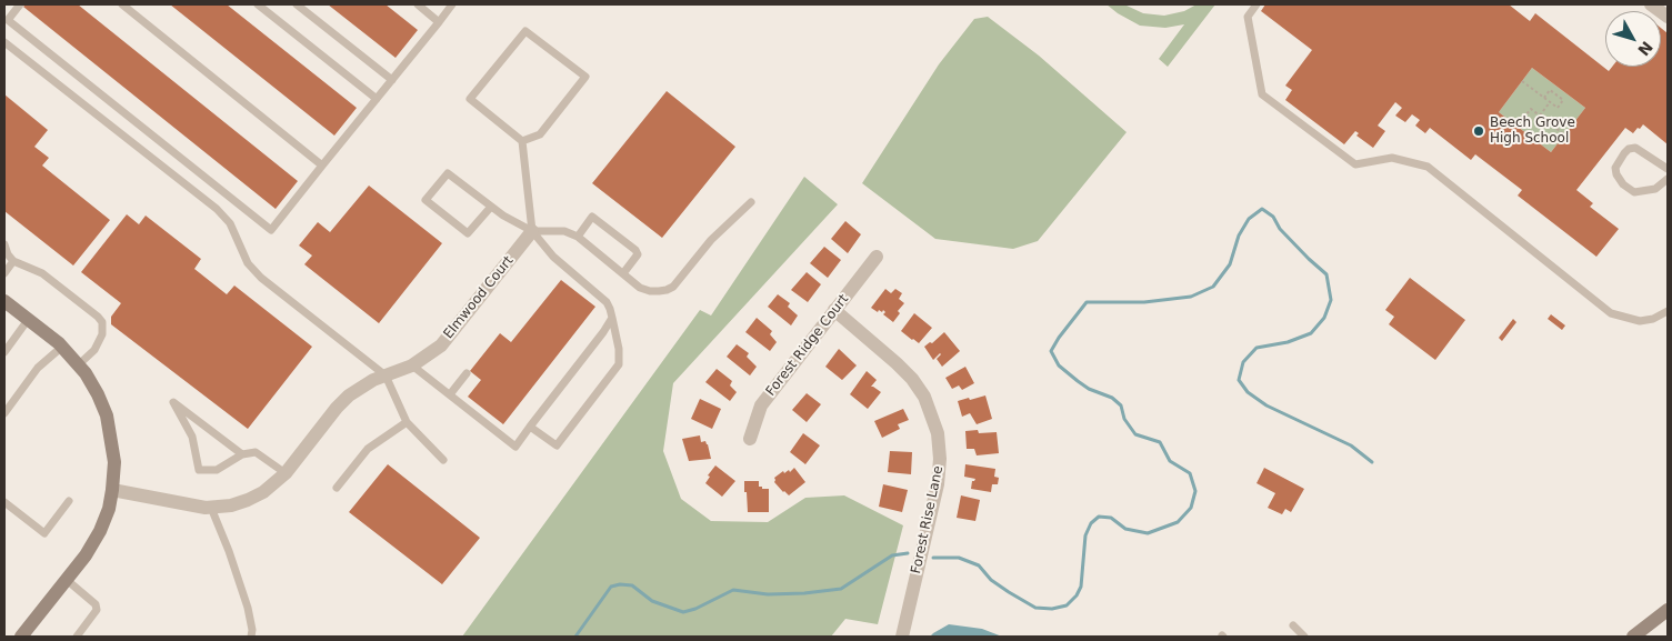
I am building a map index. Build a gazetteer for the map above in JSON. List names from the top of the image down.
{
  "streets": {
    "street": ["Elmwood Court", "Forest Ridge Court", "Forest Rise Lane"]
  },
  "crossings": [
    ["Forest Ridge Court", "Forest Rise Lane"]
  ],
  "places": ["Beech Grove High School"],
  "north": "bottom right"
}
